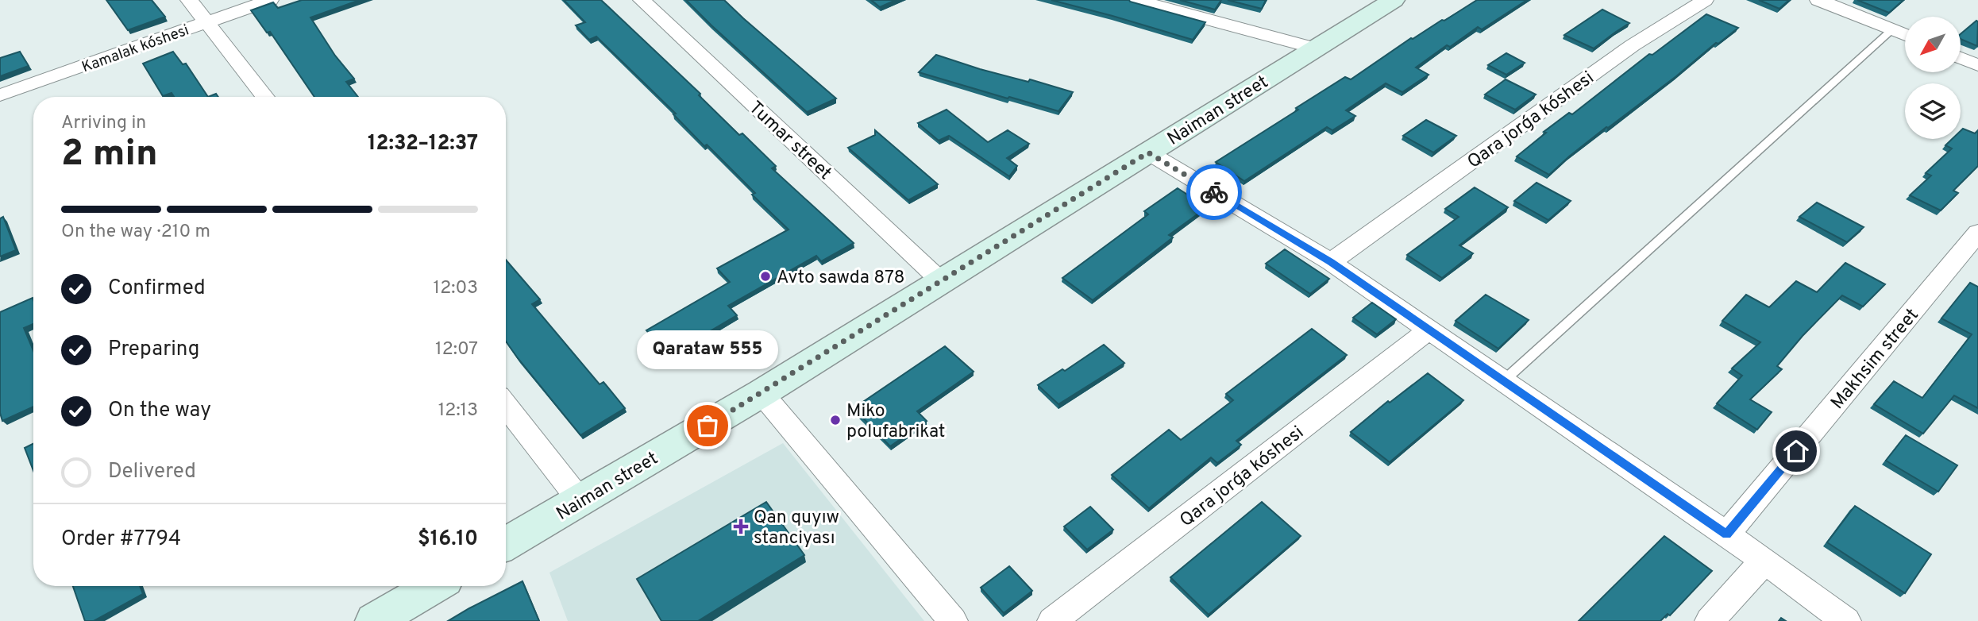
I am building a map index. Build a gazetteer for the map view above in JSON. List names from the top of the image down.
{
  "streets": {
    "main road": ["Naiman street"],
    "street": [
      "Kamalak kóshesi",
      "Qara jorǵa kóshesi",
      "Tumar street",
      "Makhsim street"
    ]
  },
  "crossings": [
    ["Naiman street", "Tumar street"]
  ],
  "places": {
    "other": ["Avto sawda 878", "Miko polufabrikat", "Qarataw 555"],
    "health": ["Qan quyıw stanciyası"]
  },
  "north": "bottom left",
  "page": {
    "heading": ["2 min", "Arriving in", "12:32–12:37"],
    "panel": ["Order #7794", "$16.10"],
    "bar": "On the way · 210 m",
    "list": [
      ["Confirmed", "12:03"],
      ["Preparing", "12:07"],
      ["On the way", "12:13"],
      "Delivered"
    ],
    "bubble": "Qarataw 555"
  }
}
